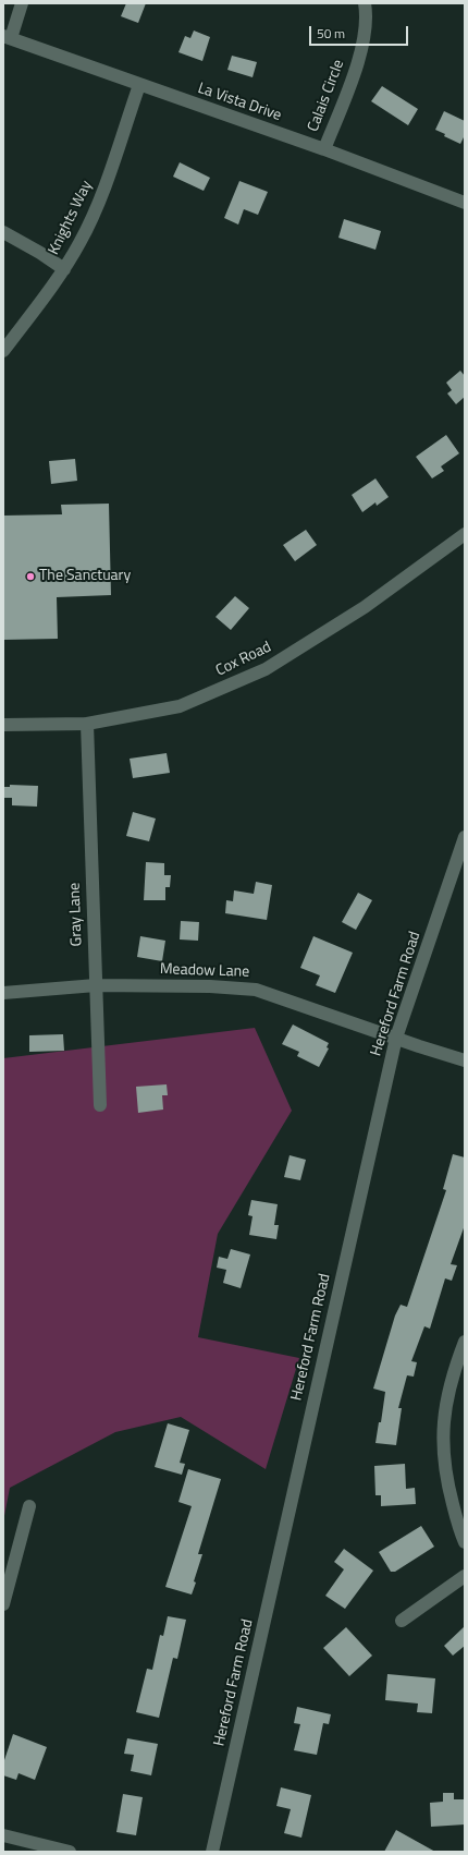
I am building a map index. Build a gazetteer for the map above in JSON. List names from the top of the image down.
{
  "streets": {
    "street": [
      "Calais Circle",
      "La Vista Drive",
      "Knights Way",
      "Cox Road",
      "Gray Lane",
      "Meadow Lane",
      "Hereford Farm Road"
    ]
  },
  "crossings": [
    ["Calais Circle", "La Vista Drive"],
    ["La Vista Drive", "Knights Way"],
    ["Cox Road", "Gray Lane"],
    ["Gray Lane", "Meadow Lane"],
    ["Meadow Lane", "Hereford Farm Road"]
  ],
  "places": ["The Sanctuary"],
  "scale_bar": "50 m"
}
